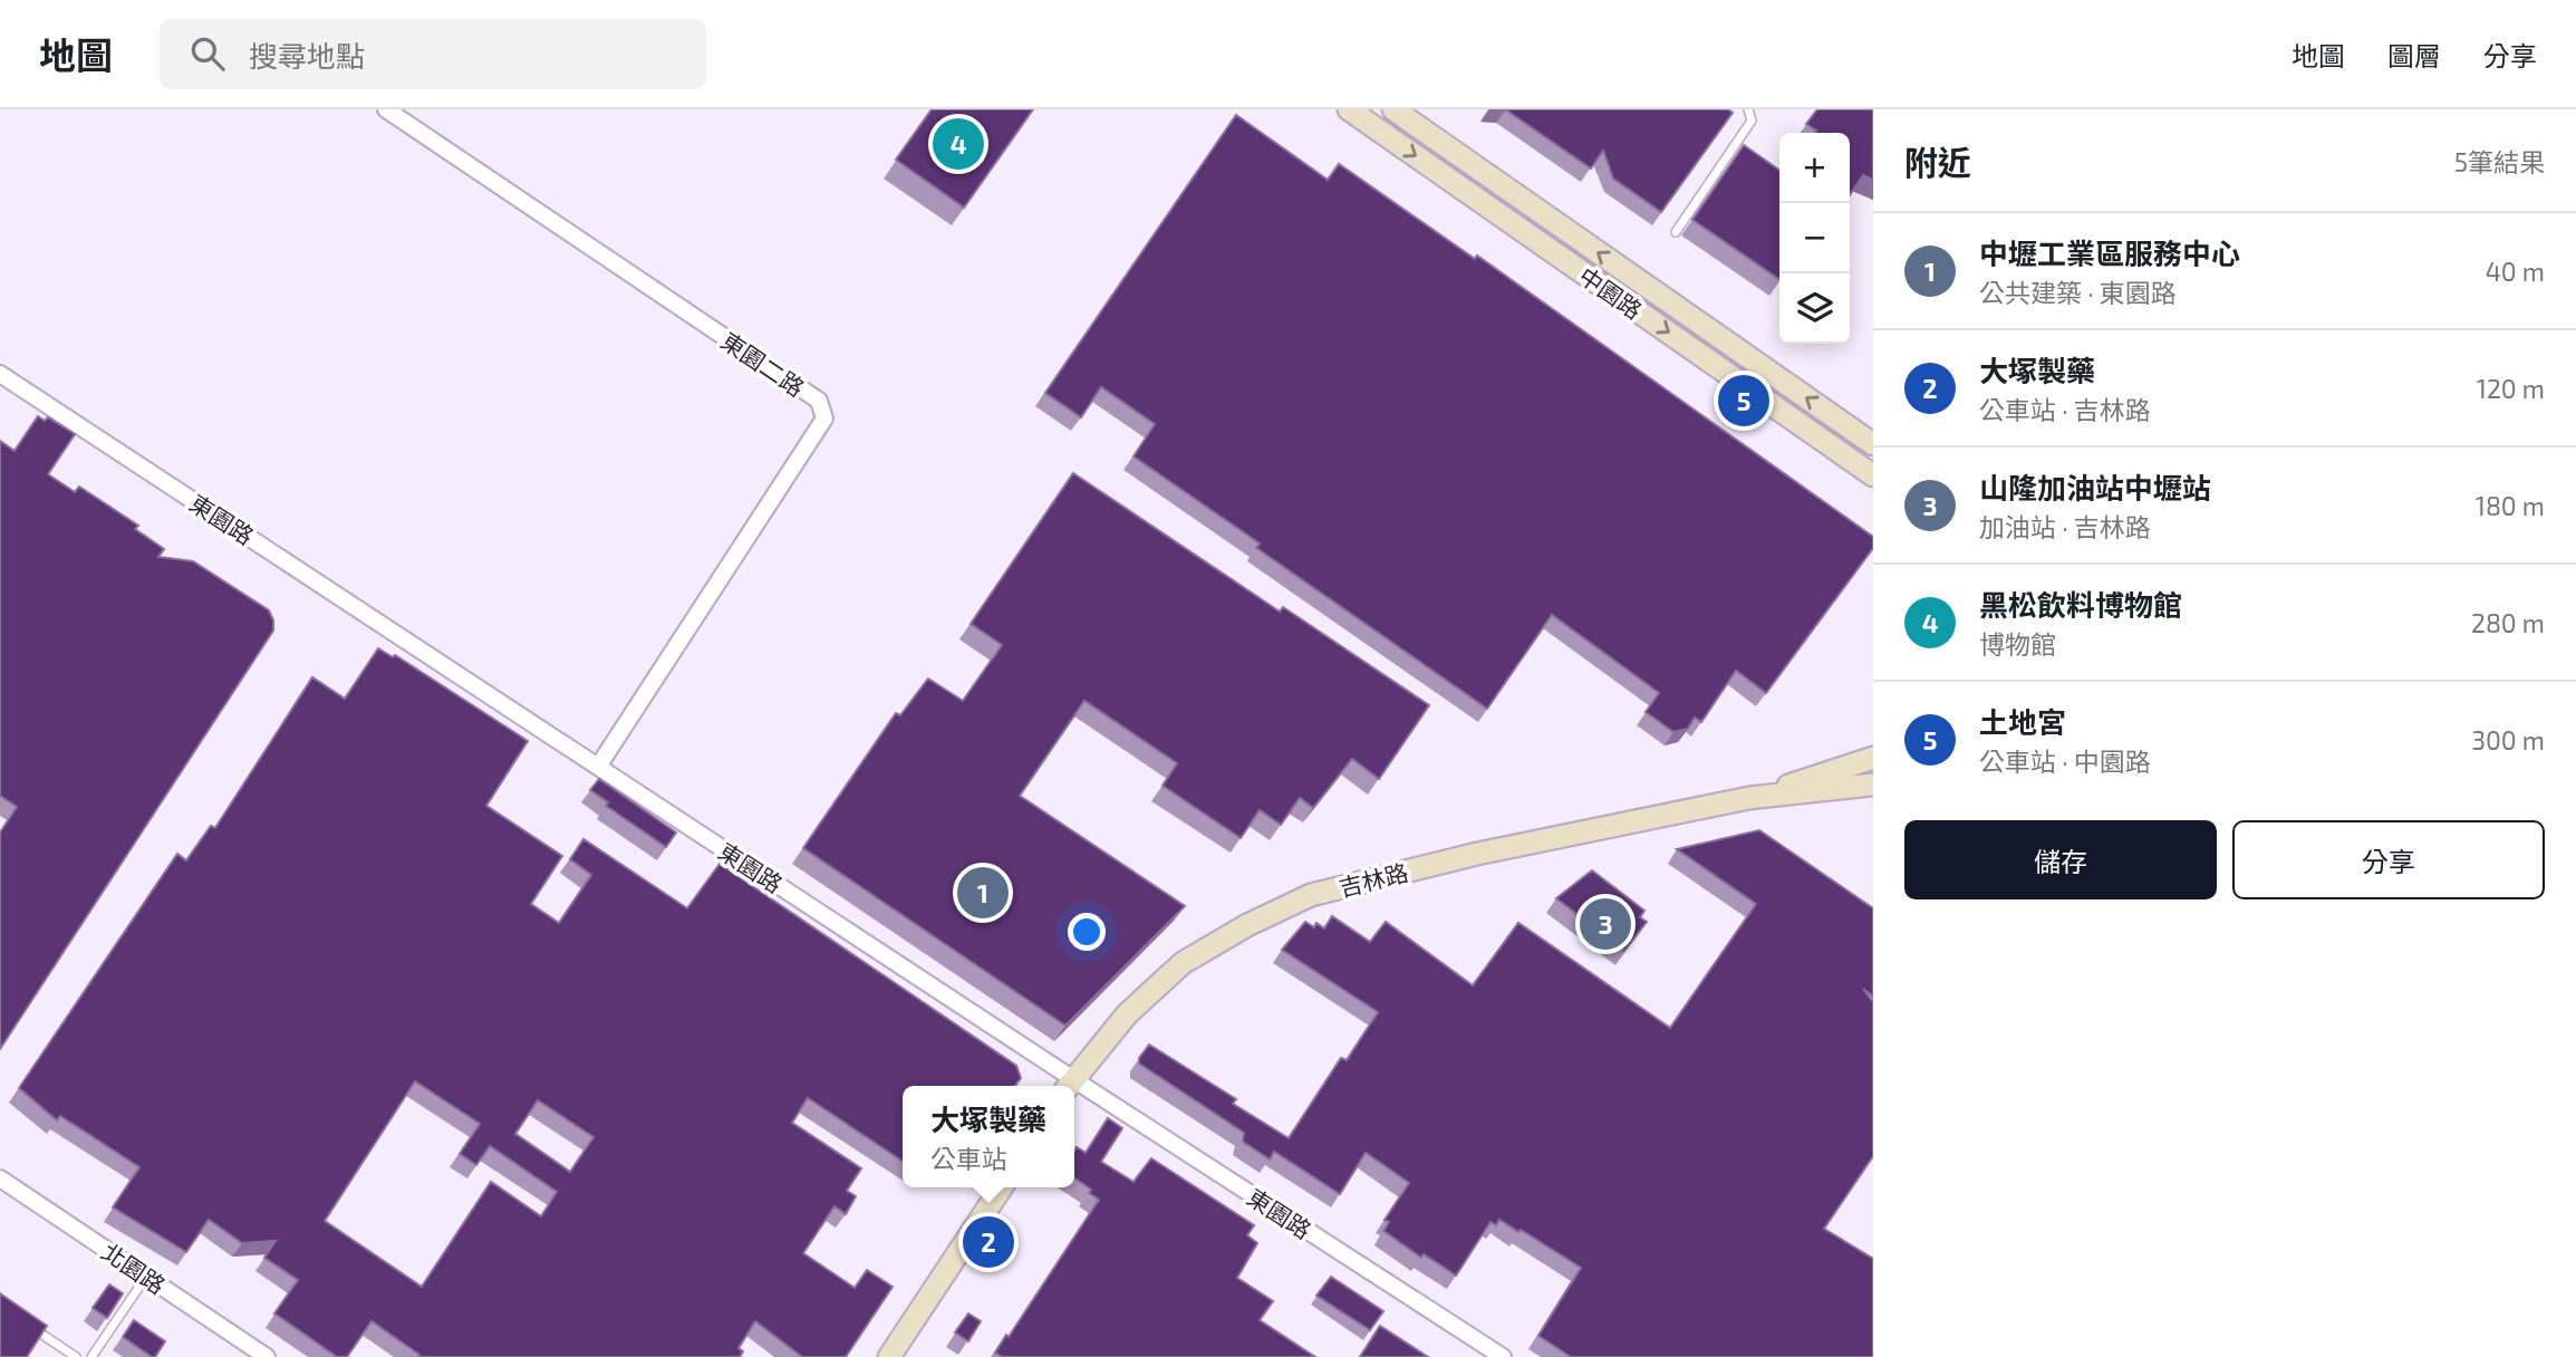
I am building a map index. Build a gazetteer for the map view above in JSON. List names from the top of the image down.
{
  "streets": {
    "main road": ["中園路", "吉林路"],
    "street": ["東園二路", "東園路", "北園路"]
  },
  "crossings": [
    ["東園二路", "東園路"],
    ["東園路", "吉林路"]
  ],
  "page": {
    "header": "地圖",
    "search": "搜尋地點",
    "nav": ["地圖", "圖層", "分享"],
    "heading": ["附近", "5筆結果"],
    "pins": [
      "4",
      "5",
      "1",
      "3",
      "2"
    ],
    "map_buttons": ["+", "−"],
    "list": [
      {
        "mark": "1",
        "name": "中壢工業區服務中心",
        "note": "公共建築 · 東園路",
        "value": "40 m"
      },
      {
        "mark": "2",
        "name": "大塚製藥",
        "note": "公車站 · 吉林路",
        "value": "120 m"
      },
      {
        "mark": "3",
        "name": "山隆加油站中壢站",
        "note": "加油站 · 吉林路",
        "value": "180 m"
      },
      {
        "mark": "4",
        "name": "黑松飲料博物館",
        "note": "博物館",
        "value": "280 m"
      },
      {
        "mark": "5",
        "name": "土地宮",
        "note": "公車站 · 中園路",
        "value": "300 m"
      }
    ],
    "buttons": ["儲存", "分享"],
    "popup": ["大塚製藥", "公車站"]
  }
}
